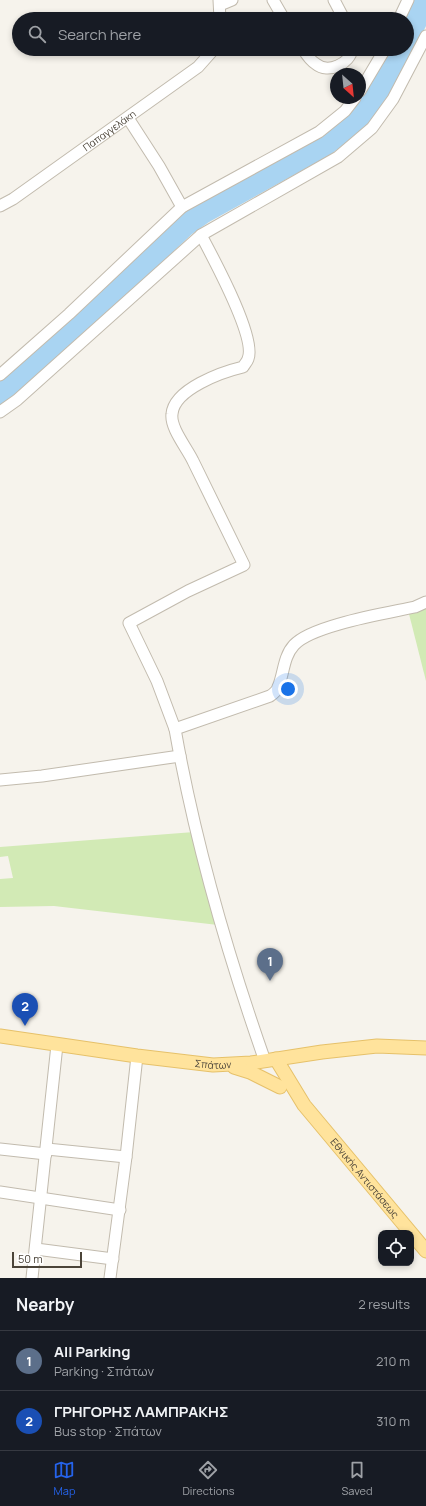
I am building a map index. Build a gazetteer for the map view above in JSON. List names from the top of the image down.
{
  "streets": {
    "main road": ["Σπάτων", "Εθνικής Αντιστάσεως"],
    "street": ["Παπαγγελάκη"]
  },
  "crossings": [
    ["Σπάτων", "Εθνικής Αντιστάσεως"]
  ],
  "scale_bar": "50 m",
  "north": "bottom right",
  "page": {
    "search": "Search here",
    "pins": ["1", "2"],
    "scale": "50 m",
    "heading": ["Nearby", "2 results"],
    "list": [
      {
        "mark": "1",
        "name": "All Parking",
        "note": "Parking · Σπάτων",
        "value": "210 m"
      },
      {
        "mark": "2",
        "name": "ΓΡΗΓΟΡΗΣ ΛΑΜΠΡΑΚΗΣ",
        "note": "Bus stop · Σπάτων",
        "value": "310 m"
      }
    ],
    "nav": ["Map", "Directions", "Saved"]
  }
}
